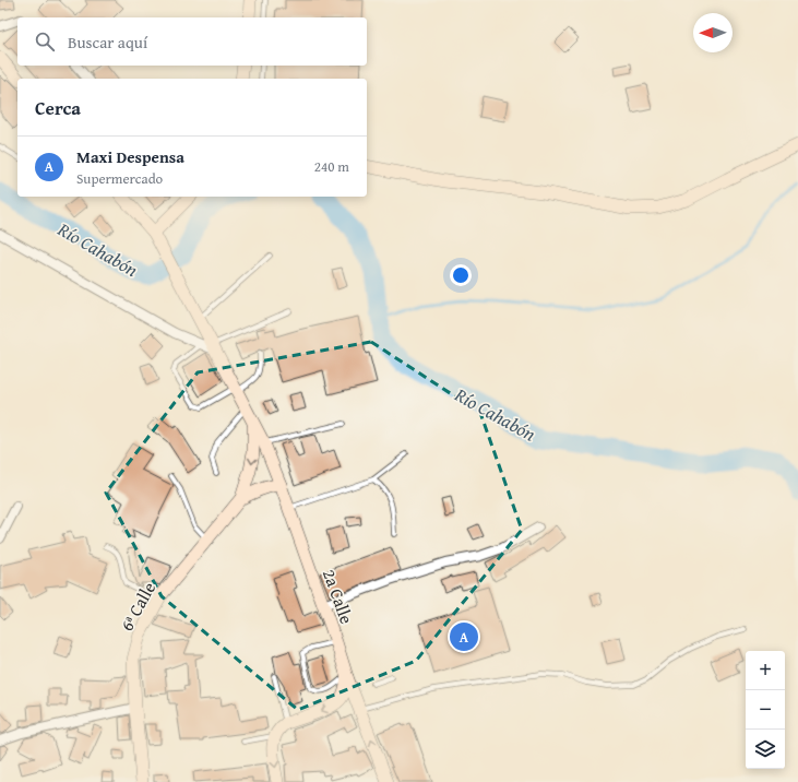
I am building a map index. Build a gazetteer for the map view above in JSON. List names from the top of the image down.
{
  "streets": {
    "main road": ["2a Calle", "6ª Calle"]
  },
  "crossings": [
    ["2a Calle", "6ª Calle"]
  ],
  "water": ["Río Cahabón"],
  "north": "left",
  "page": {
    "search": "Buscar aquí",
    "heading": "Cerca",
    "list": [
      {
        "mark": "A",
        "name": "Maxi Despensa",
        "note": "Supermercado",
        "value": "240 m"
      }
    ],
    "pins": "A",
    "map_buttons": ["+", "−"]
  }
}
